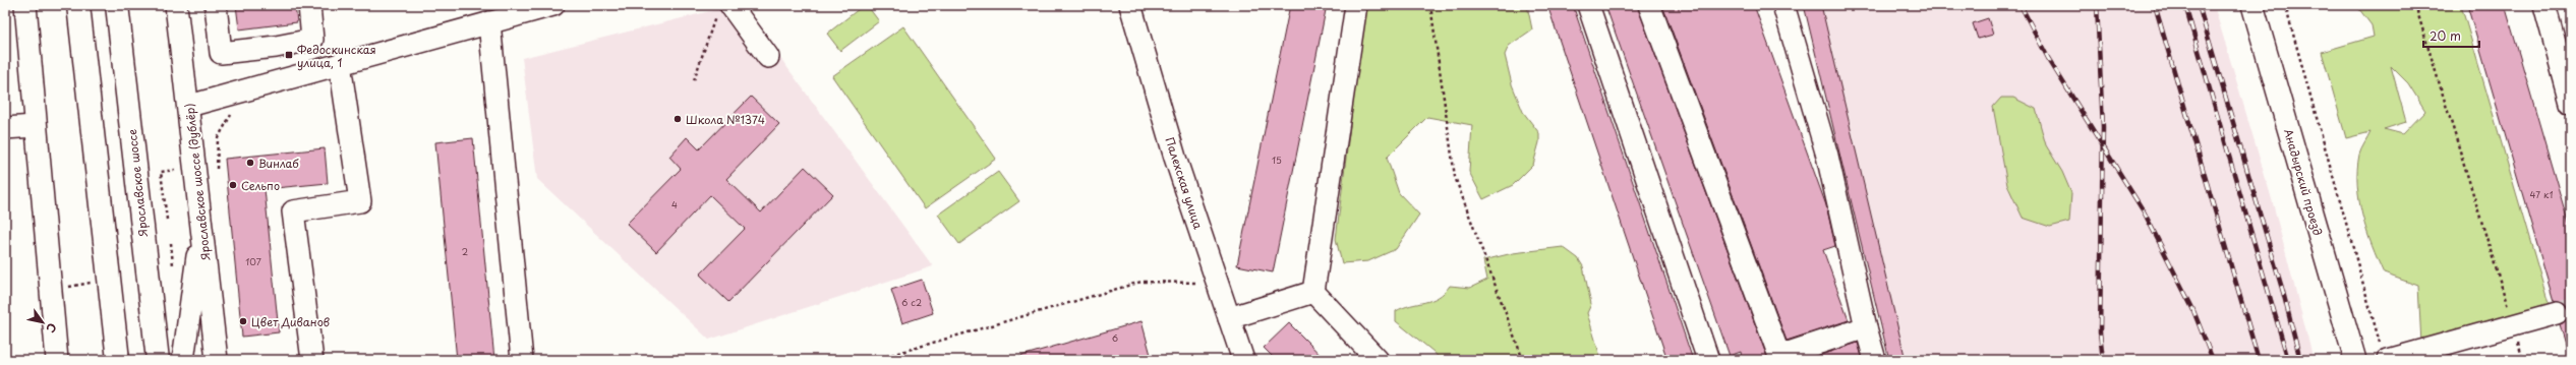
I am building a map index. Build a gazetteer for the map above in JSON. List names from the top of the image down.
{
  "streets": {
    "main road": ["Ярославское шоссе"],
    "street": ["Ярославское шоссе (дублёр)", "Анадырский проезд", "Палехская улица"]
  },
  "places": {
    "transit": ["Федоскинская улица, 1"],
    "other": [
      "Школа №1374",
      "Винлаб",
      "Сельпо",
      "Цвет Диванов"
    ]
  },
  "house_numbers": [
    "15",
    "47 к1",
    "4",
    "2",
    "107",
    "6 с2",
    "6"
  ],
  "scale_bar": "20 m",
  "north": "bottom right"
}
